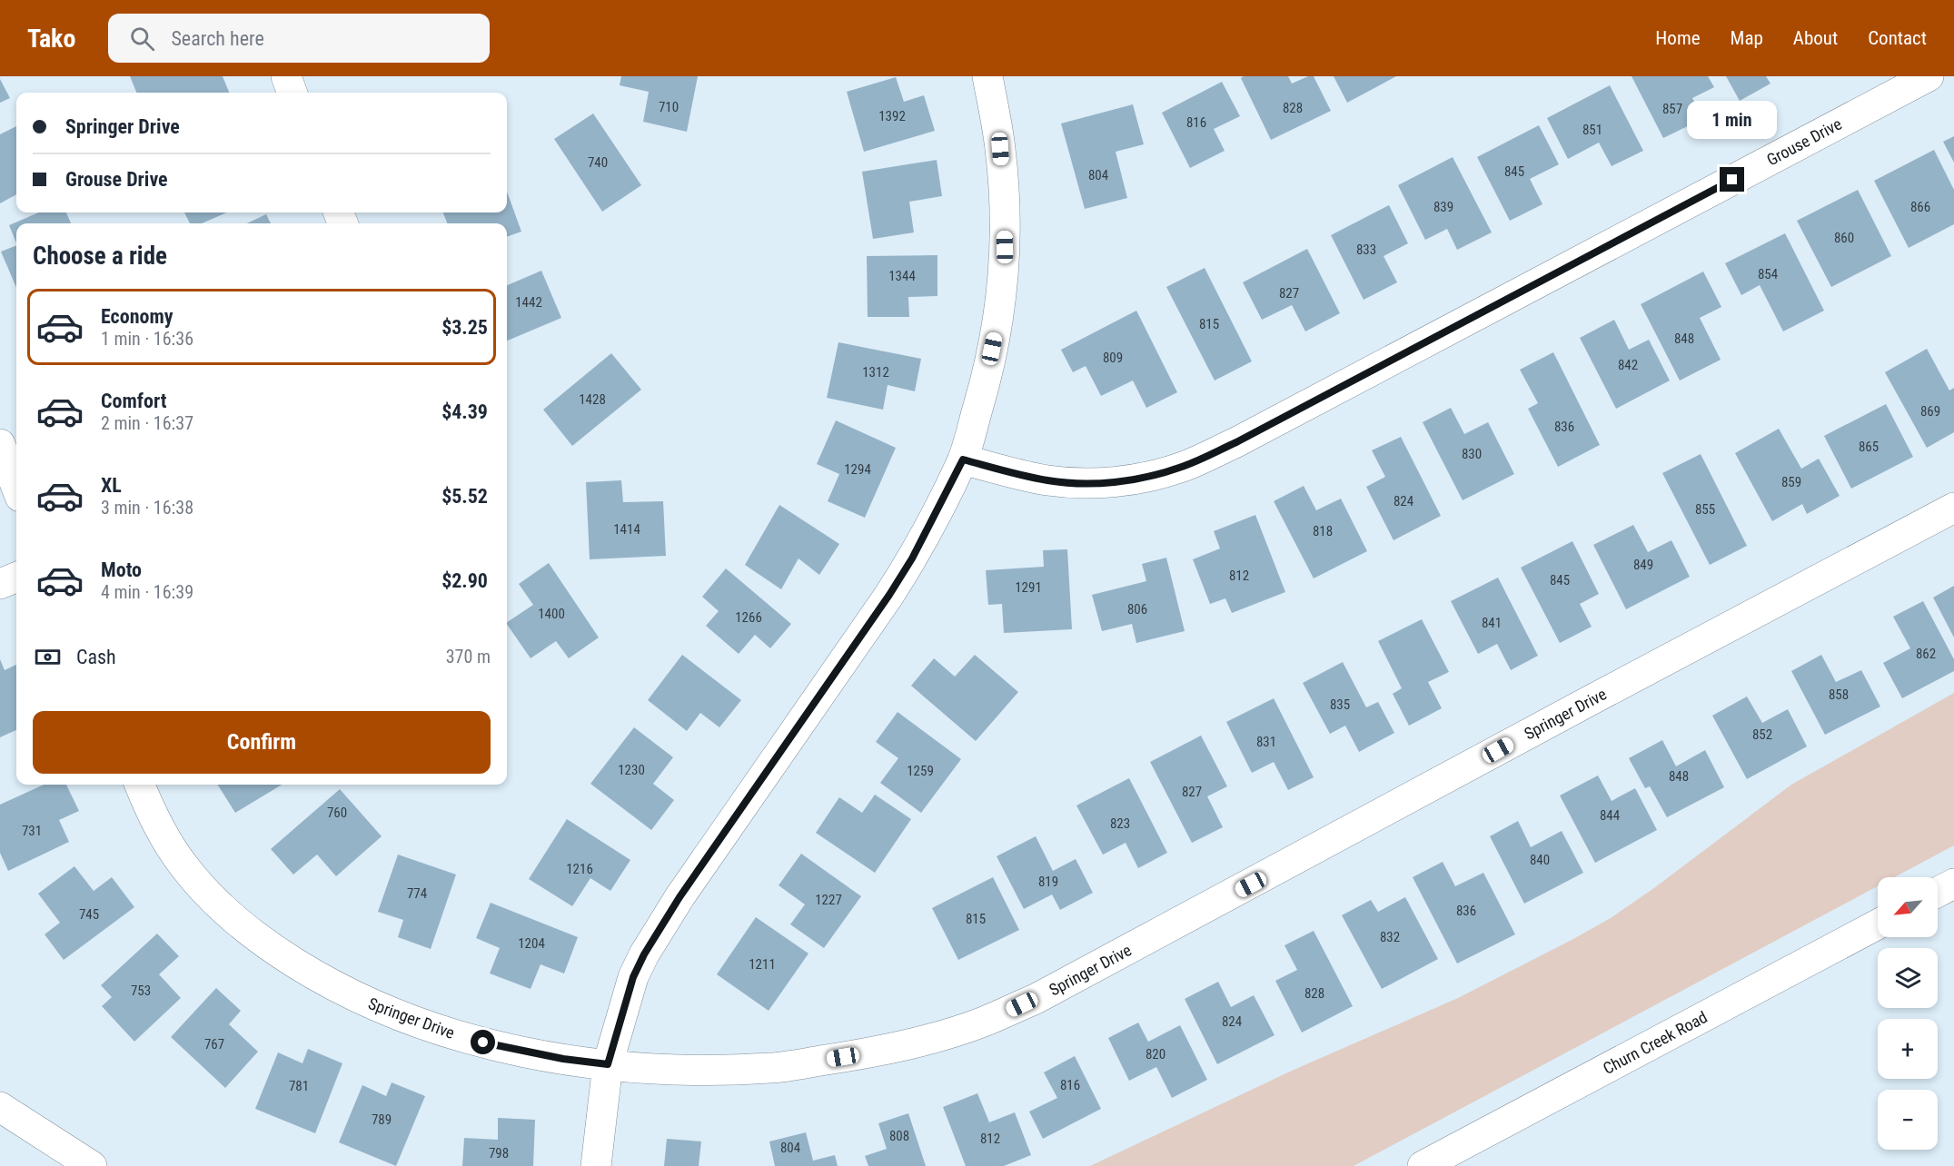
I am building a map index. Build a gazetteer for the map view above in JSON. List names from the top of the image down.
{
  "streets": {
    "street": ["Grouse Drive", "Springer Drive", "Churn Creek Road"]
  },
  "house_numbers": [
    "710",
    "828",
    "857",
    "1392",
    "816",
    "851",
    "740",
    "845",
    "804",
    "839",
    "866",
    "860",
    "833",
    "854",
    "1344",
    "827",
    "1442",
    "815",
    "848",
    "809",
    "842",
    "1312",
    "1428",
    "869",
    "836",
    "865",
    "830",
    "1294",
    "859",
    "824",
    "855",
    "1414",
    "818",
    "849",
    "812",
    "845",
    "1291",
    "806",
    "1400",
    "1266",
    "841",
    "862",
    "858",
    "835",
    "852",
    "831",
    "1230",
    "1259",
    "848",
    "827",
    "760",
    "844",
    "823",
    "731",
    "840",
    "1216",
    "819",
    "774",
    "1227",
    "836",
    "745",
    "815",
    "832",
    "1204",
    "1211",
    "753",
    "828",
    "824",
    "767",
    "820",
    "816",
    "781",
    "789",
    "808",
    "812",
    "804",
    "798"
  ],
  "north": "bottom left",
  "page": {
    "header": "Tako",
    "search": "Search here",
    "nav": [
      "Home",
      "Map",
      "About",
      "Contact"
    ],
    "banner": ["Springer Drive", "Grouse Drive"],
    "bubble": "1 min",
    "heading": "Choose a ride",
    "list": [
      {
        "name": "Economy",
        "note": "1 min · 16:36",
        "value": "$3.25"
      },
      {
        "name": "Comfort",
        "note": "2 min · 16:37",
        "value": "$4.39"
      },
      {
        "name": "XL",
        "note": "3 min · 16:38",
        "value": "$5.52"
      },
      {
        "name": "Moto",
        "note": "4 min · 16:39",
        "value": "$2.90"
      }
    ],
    "pay": ["Cash", "370 m"],
    "buttons": "Confirm",
    "map_buttons": ["+", "−"]
  }
}
